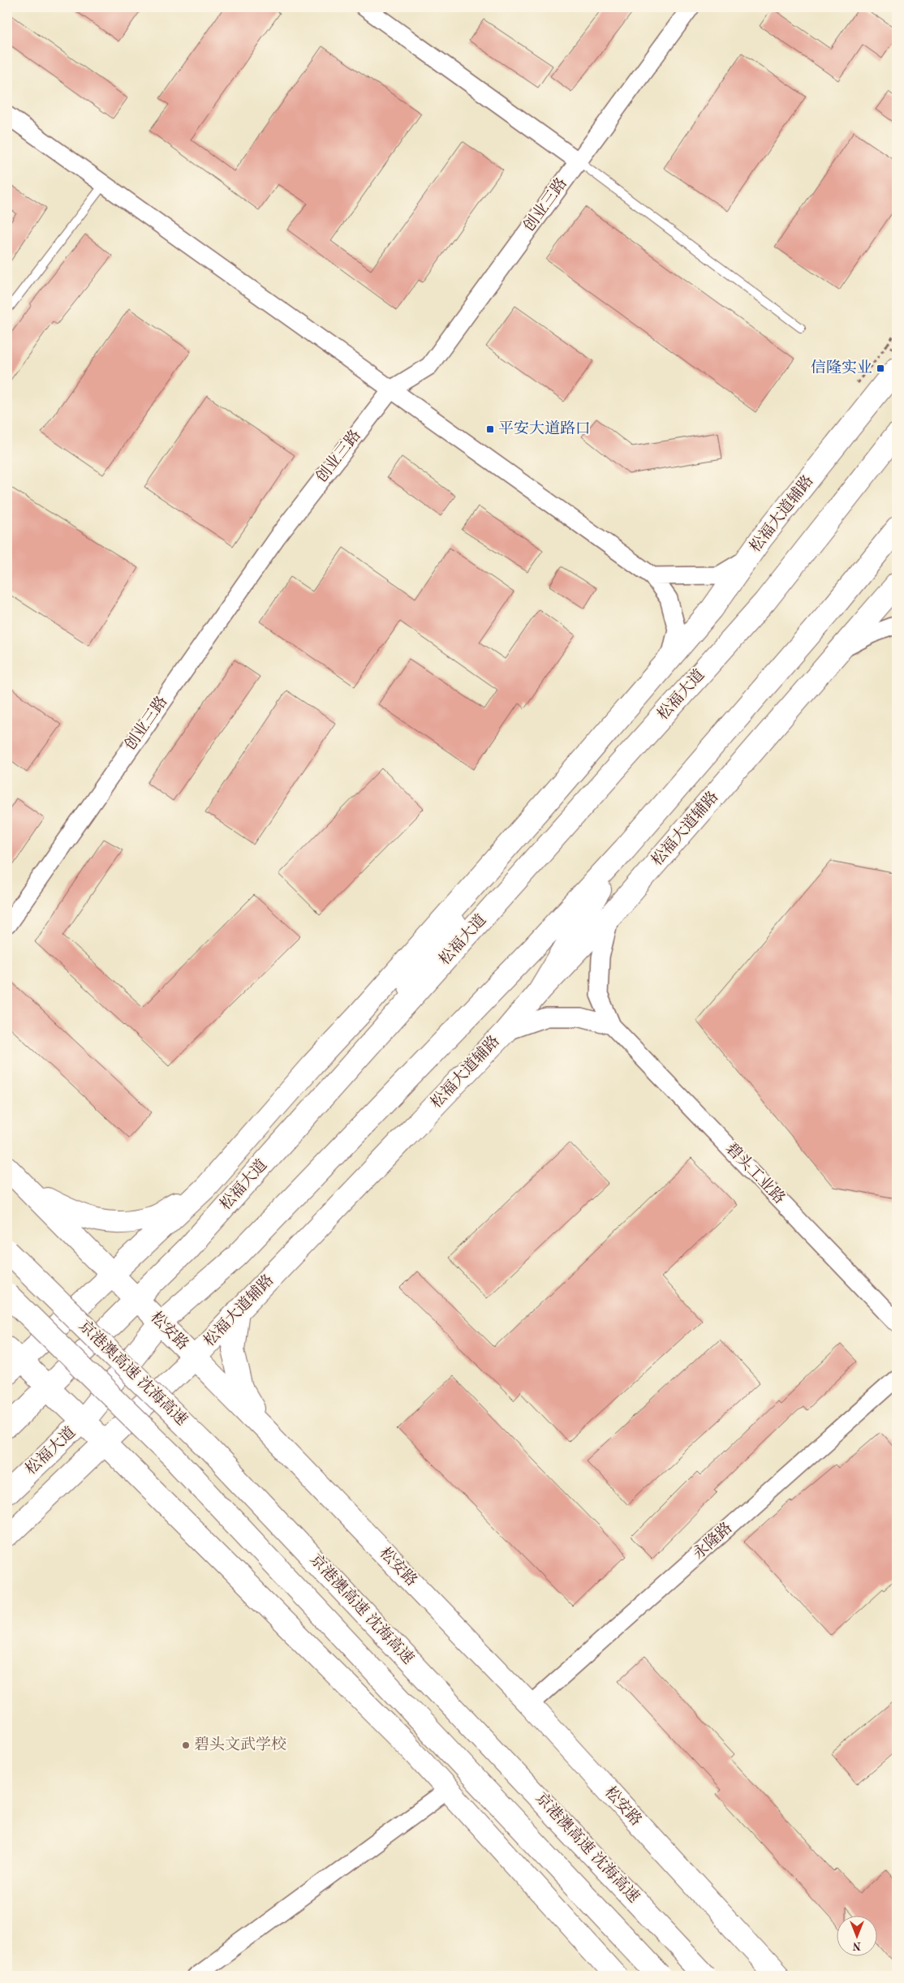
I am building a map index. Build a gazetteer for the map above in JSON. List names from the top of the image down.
{
  "streets": {
    "main road": [
      "松福大道辅路",
      "松福大道",
      "松安路",
      "京港澳高速 沈海高速"
    ],
    "street": ["创业三路", "碧头工业路", "永隆路"]
  },
  "crossings": [
    ["松福大道辅路", "松福大道"],
    ["松福大道辅路", "松安路"],
    ["松福大道", "松安路"],
    ["松安路", "永隆路"]
  ],
  "places": {
    "transit": ["信隆实业", "平安大道路口"],
    "other": ["碧头文武学校"]
  },
  "north": "bottom"
}
